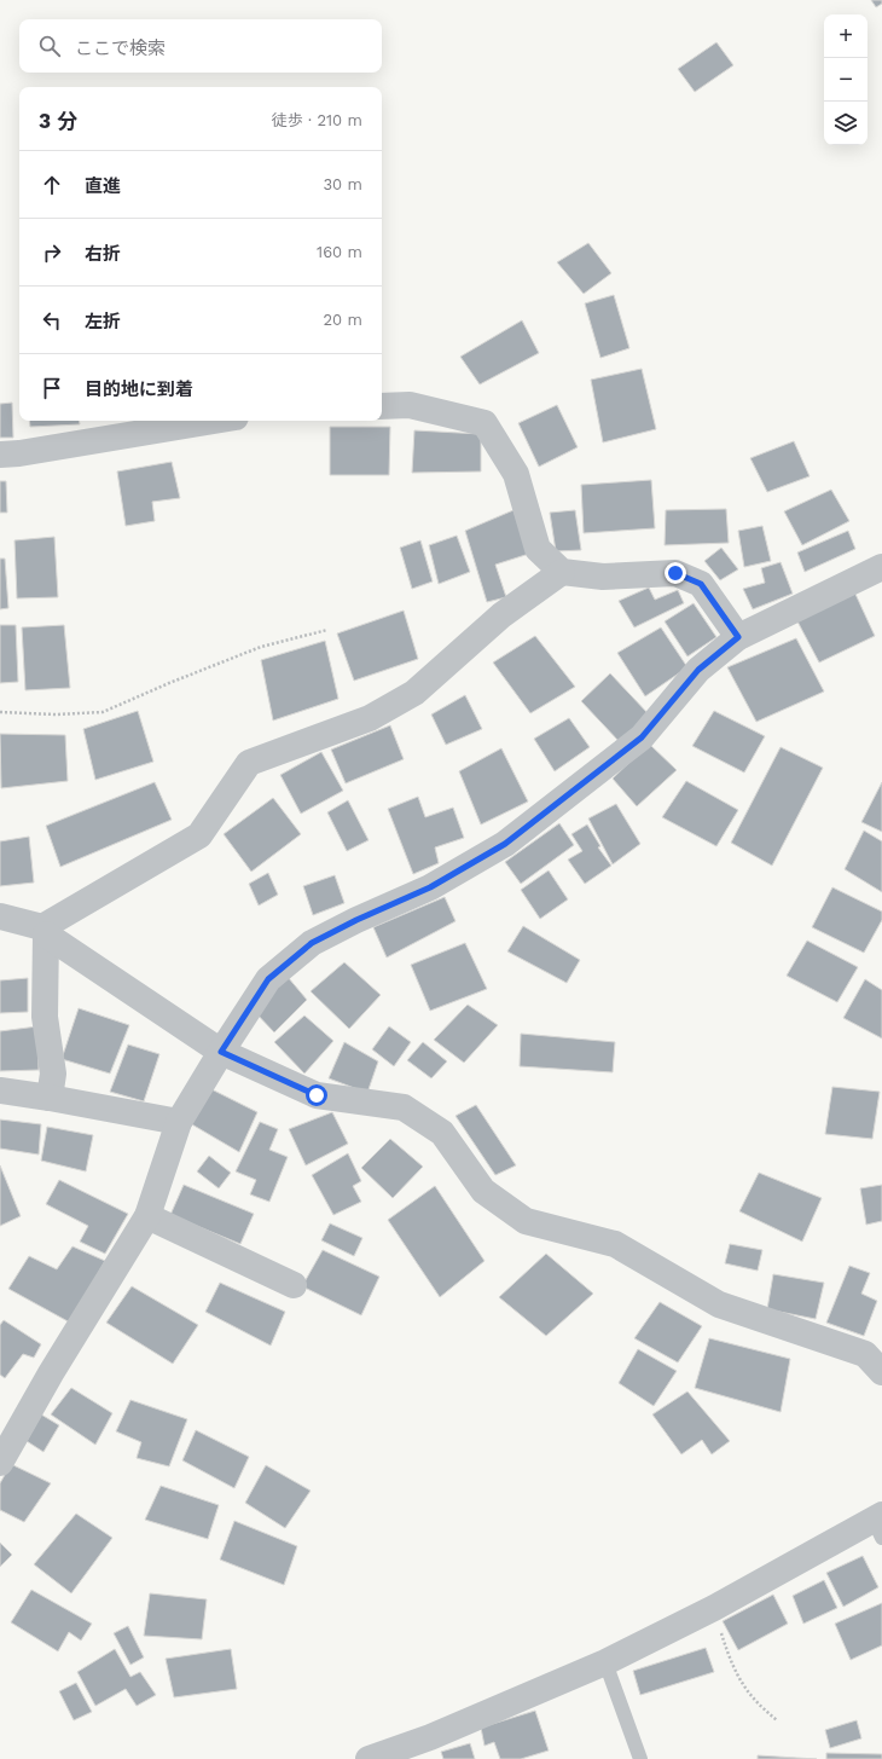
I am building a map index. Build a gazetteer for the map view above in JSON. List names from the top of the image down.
{
  "page": {
    "map_buttons": ["+", "−"],
    "search": "ここで検索",
    "heading": ["3 分", "徒歩 · 210 m"],
    "list": [
      ["直進", "30 m"],
      ["右折", "160 m"],
      ["左折", "20 m"],
      "目的地に到着"
    ]
  }
}
